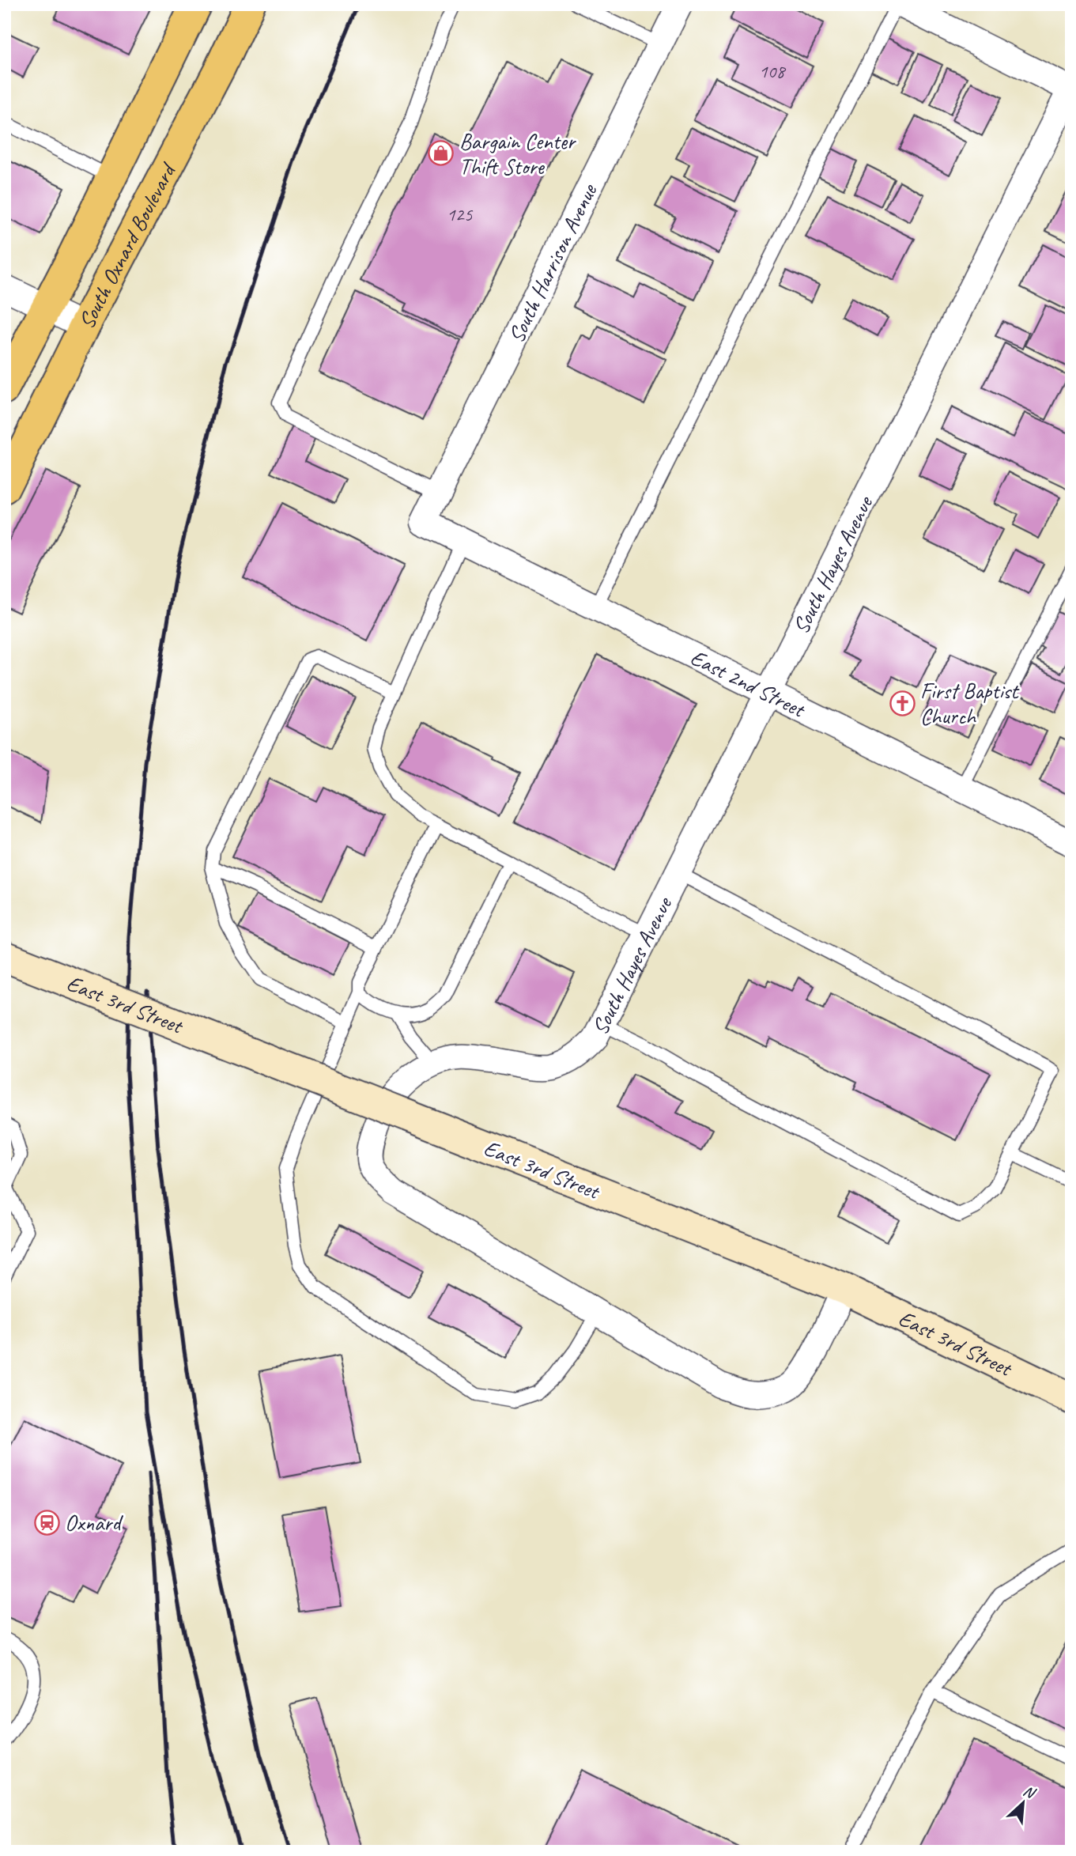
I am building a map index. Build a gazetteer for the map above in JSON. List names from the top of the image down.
{
  "streets": {
    "main road": ["South Oxnard Boulevard"],
    "street": [
      "South Harrison Avenue",
      "South Hayes Avenue",
      "East 2nd Street",
      "East 3rd Street"
    ]
  },
  "crossings": [
    ["South Harrison Avenue", "East 2nd Street"],
    ["South Hayes Avenue", "East 2nd Street"],
    ["South Hayes Avenue", "East 3rd Street"]
  ],
  "places": {
    "shop": ["Bargain Center Thift Store"],
    "church": ["First Baptist Church"],
    "station": ["Oxnard"]
  },
  "house_numbers": ["108", "125"],
  "north": "top right"
}
